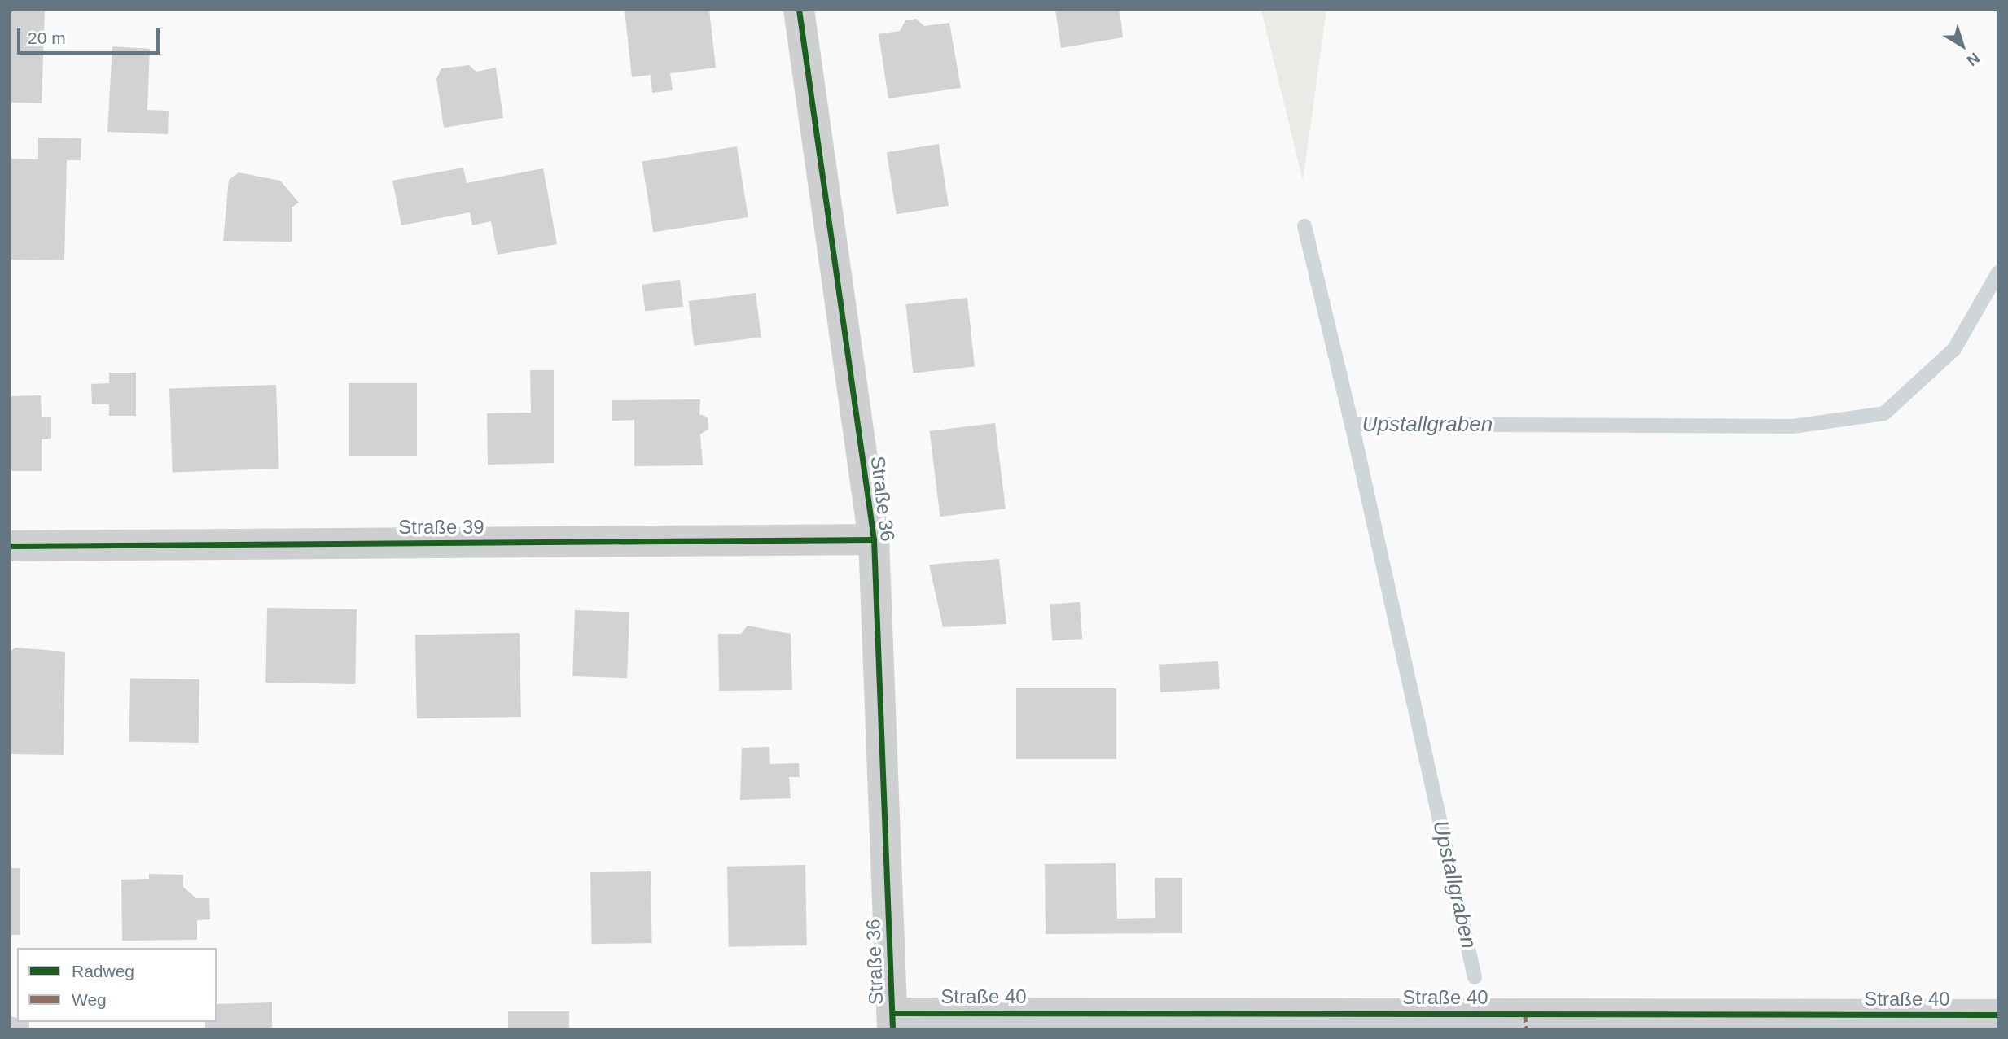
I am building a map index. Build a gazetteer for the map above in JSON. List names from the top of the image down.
{
  "streets": {
    "street": ["Straße 36", "Straße 39", "Straße 40"]
  },
  "crossings": [
    ["Straße 36", "Straße 39"],
    ["Straße 36", "Straße 40"]
  ],
  "water": ["Upstallgraben"],
  "legend": ["Radweg", "Weg"],
  "scale_bar": "20 m",
  "north": "bottom right"
}
